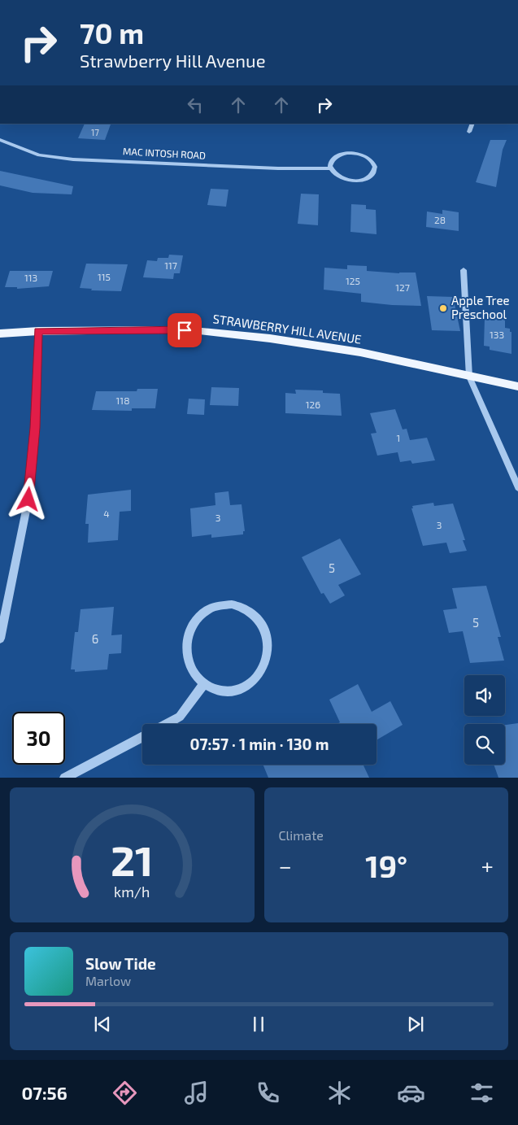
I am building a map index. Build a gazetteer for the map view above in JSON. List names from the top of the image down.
{
  "streets": {
    "main road": ["STRAWBERRY HILL AVENUE"],
    "street": ["MAC INTOSH ROAD"]
  },
  "places": ["Apple Tree Preschool"],
  "house_numbers": [
    "17",
    "28",
    "117",
    "115",
    "113",
    "125",
    "127",
    "133",
    "118",
    "126",
    "1",
    "4",
    "3",
    "3",
    "5",
    "5",
    "6"
  ],
  "page": {
    "turn": ["70 m", "Strawberry Hill Avenue"],
    "limit": "30",
    "trip": "07:57 · 1 min · 130 m",
    "tile": "Climate",
    "heat": ["−", "19°", "+"],
    "song": ["Slow Tide", "Marlow"],
    "tabs": "07:56",
    "gauge": ["21", "km/h"]
  }
}
